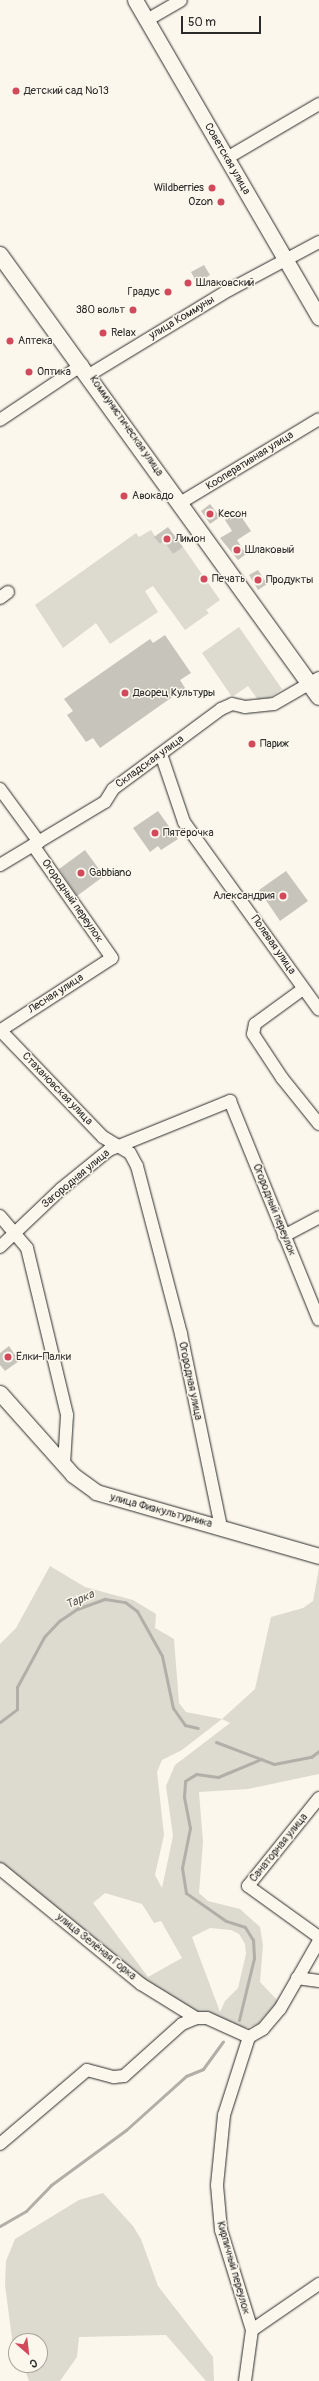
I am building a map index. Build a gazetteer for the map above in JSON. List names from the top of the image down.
{
  "streets": {
    "main road": ["Коммунистическая улица"],
    "street": [
      "Советская улица",
      "улица Коммуны",
      "Кооперативная улица",
      "Складская улица",
      "Огородный переулок",
      "Полевая улица",
      "Лесная улица",
      "Стахановская улица",
      "Загородная улица",
      "Огородная улица",
      "улица Физкультурника",
      "Санаторная улица",
      "улица Зелёная Горка",
      "Кирпичный переулок"
    ]
  },
  "crossings": [
    ["Советская улица", "улица Коммуны"],
    ["улица Коммуны", "Коммунистическая улица"],
    ["Коммунистическая улица", "Кооперативная улица"],
    ["Коммунистическая улица", "Складская улица"],
    ["Складская улица", "Огородный переулок"],
    ["Складская улица", "Полевая улица"],
    ["Огородный переулок", "Лесная улица"],
    ["Огородный переулок", "Загородная улица"],
    ["Лесная улица", "Стахановская улица"],
    ["Стахановская улица", "Загородная улица"],
    ["Стахановская улица", "Огородная улица"],
    ["Загородная улица", "Огородная улица"],
    ["Огородная улица", "улица Физкультурника"]
  ],
  "water": ["Тарка"],
  "places": [
    "Детский сад №13",
    "Wildberries",
    "Ozon",
    "Шлаковский",
    "Градус",
    "380 вольт",
    "Relax",
    "Аптека",
    "Оптика",
    "Авокадо",
    "Кесон",
    "Лимон",
    "Шлаковый",
    "Печать",
    "Продукты",
    "Дворец Культуры",
    "Париж",
    "Пятёрочка",
    "Gabbiano",
    "Александрия",
    "Ёлки-Палки"
  ],
  "scale_bar": "50 m",
  "north": "bottom right"
}
